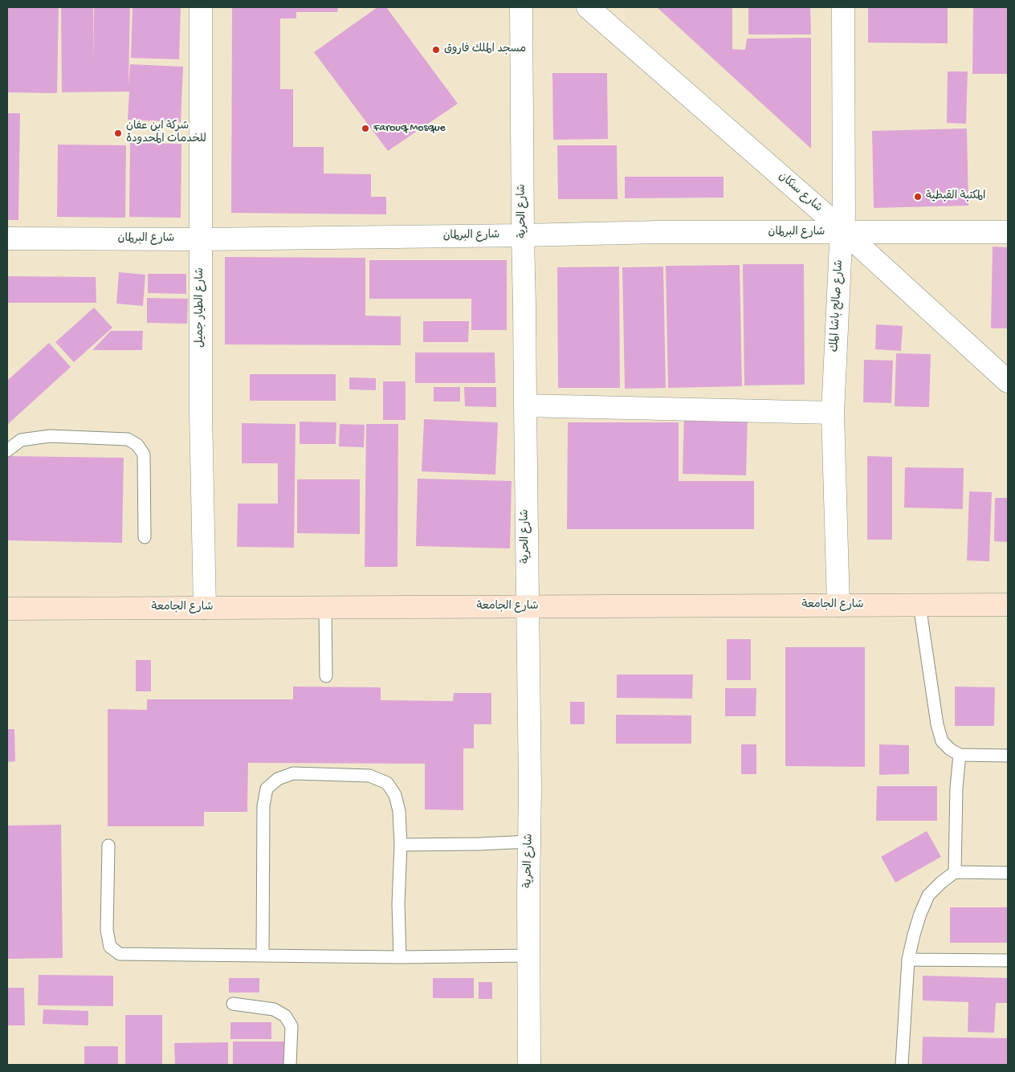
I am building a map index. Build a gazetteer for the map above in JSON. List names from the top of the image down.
{
  "streets": {
    "main road": ["شارع الجامعة"],
    "street": [
      "شارع سنكان",
      "شارع الحرية",
      "شارع البرلمان",
      "شارع صالح باشا المك",
      "شارع الطيار جميل"
    ]
  },
  "crossings": [
    ["شارع سنكان", "شارع البرلمان"],
    ["شارع سنكان", "شارع صالح باشا المك"],
    ["شارع الحرية", "شارع البرلمان"],
    ["شارع الحرية", "شارع الجامعة"],
    ["شارع البرلمان", "شارع صالح باشا المك"],
    ["شارع البرلمان", "شارع الطيار جميل"],
    ["شارع صالح باشا المك", "شارع الجامعة"],
    ["شارع الطيار جميل", "شارع الجامعة"]
  ],
  "places": [
    "مسجد الملك فاروق",
    "Farouq Mosque",
    "شركة ابن عفان للخدمات المحدودة",
    "المكتبة القبطية"
  ]
}
